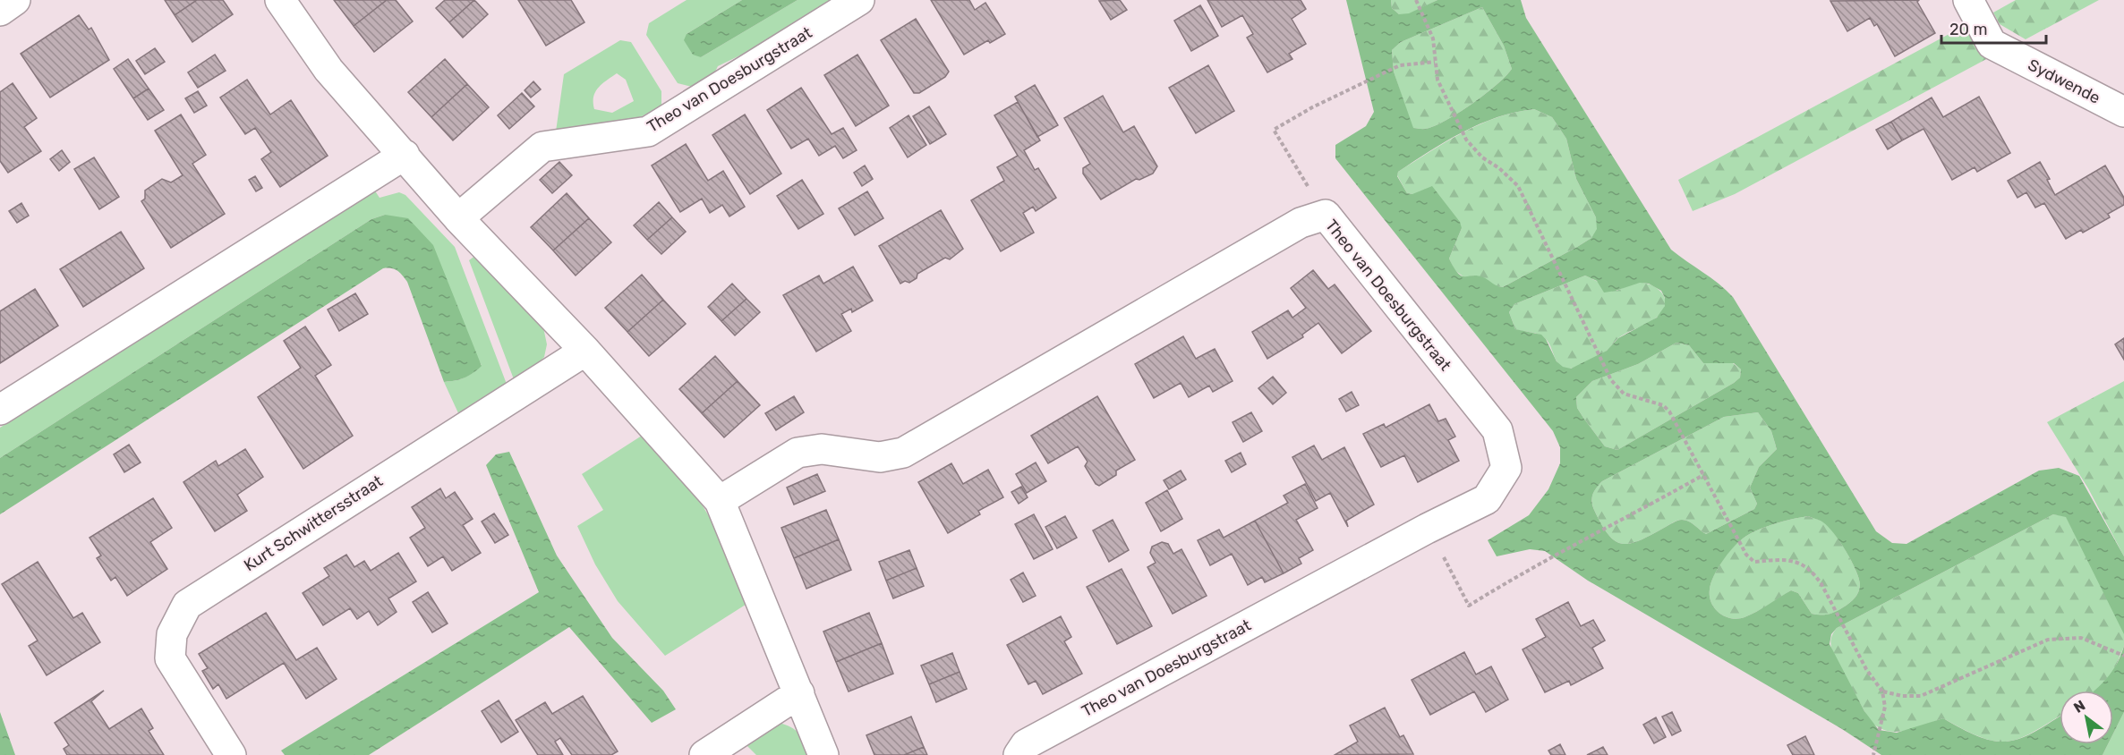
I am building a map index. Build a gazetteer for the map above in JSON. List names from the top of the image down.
{
  "streets": {
    "street": ["Theo van Doesburgstraat", "Sydwende", "Kurt Schwittersstraat"]
  },
  "scale_bar": "20 m",
  "north": "top left"
}
